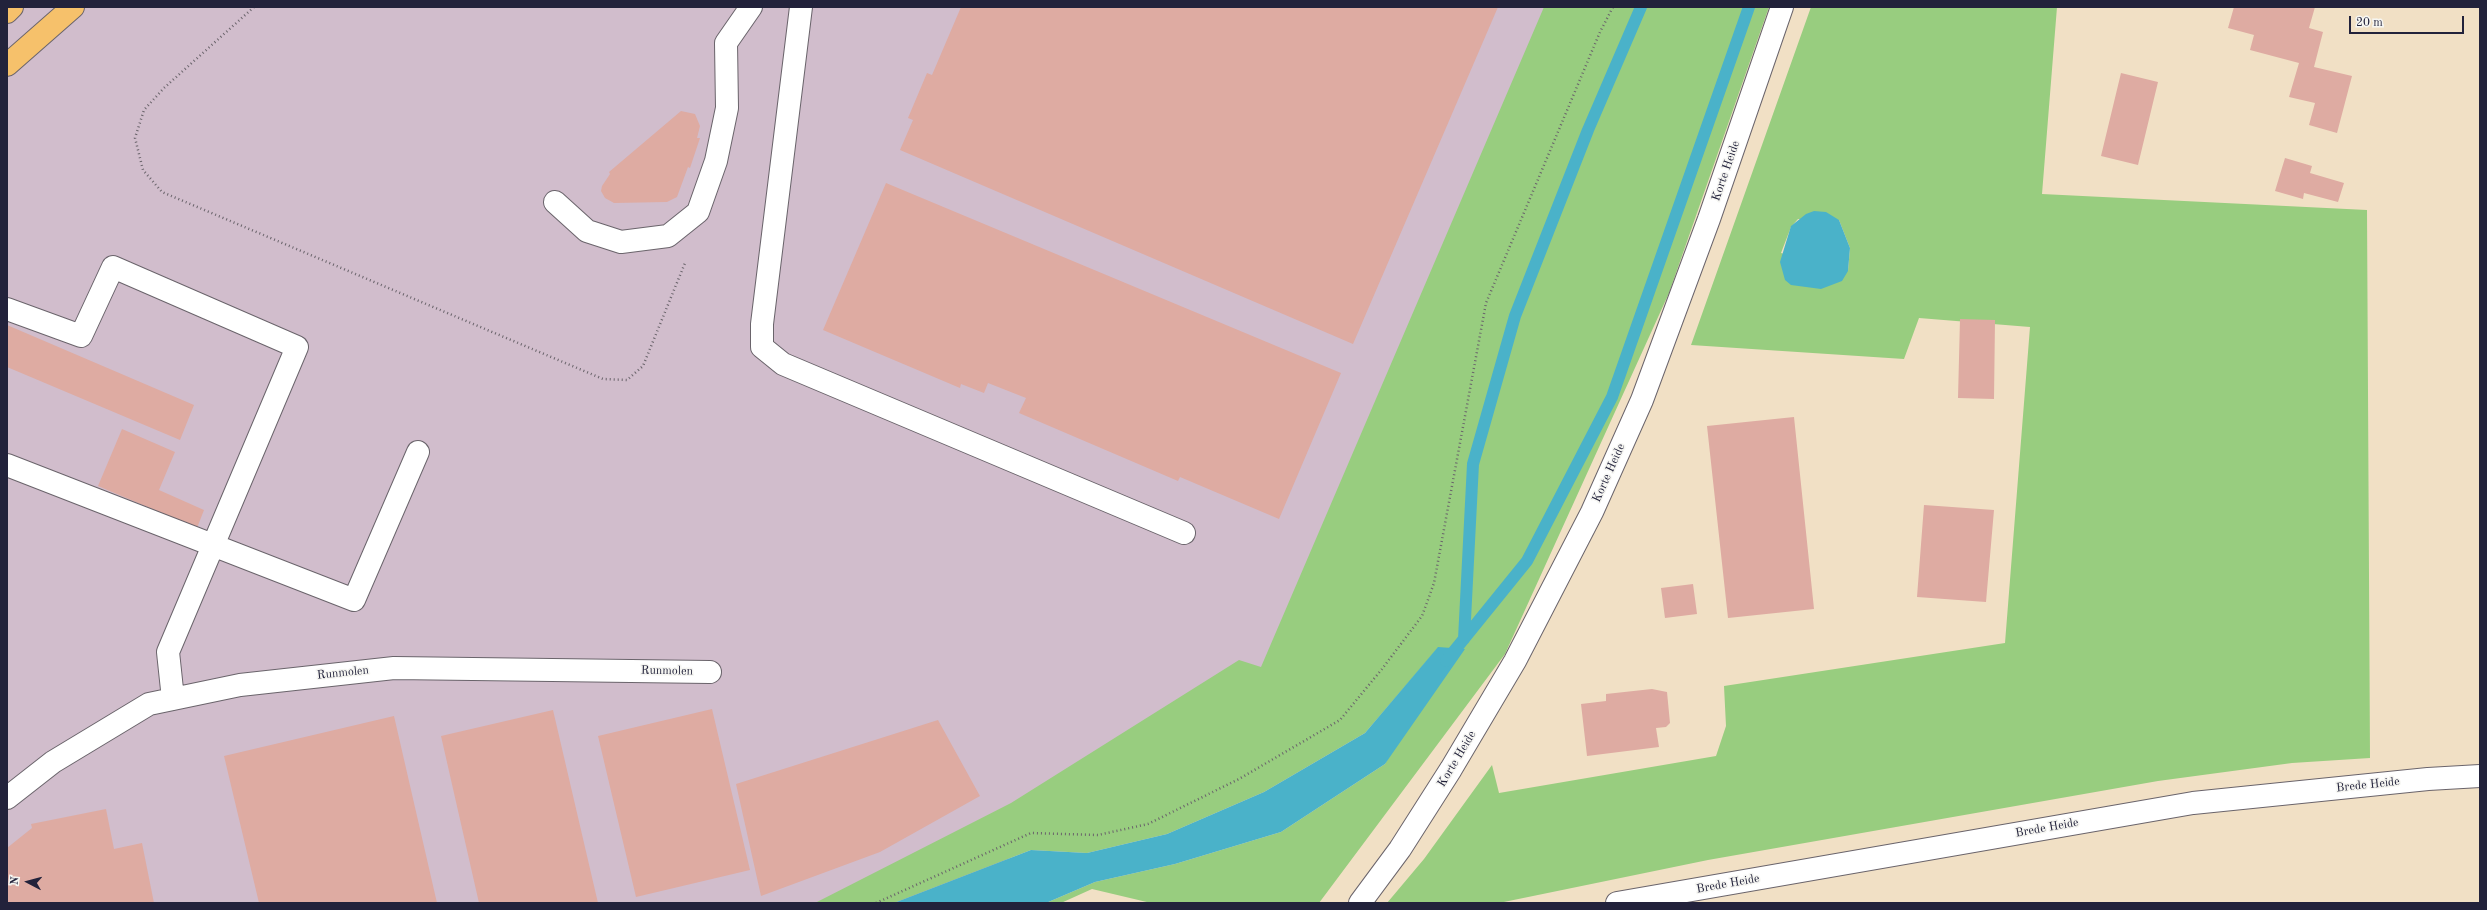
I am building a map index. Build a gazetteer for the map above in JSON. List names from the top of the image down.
{
  "streets": {
    "street": ["Korte Heide", "Runmolen", "Brede Heide"]
  },
  "scale_bar": "20 m",
  "north": "left"
}
